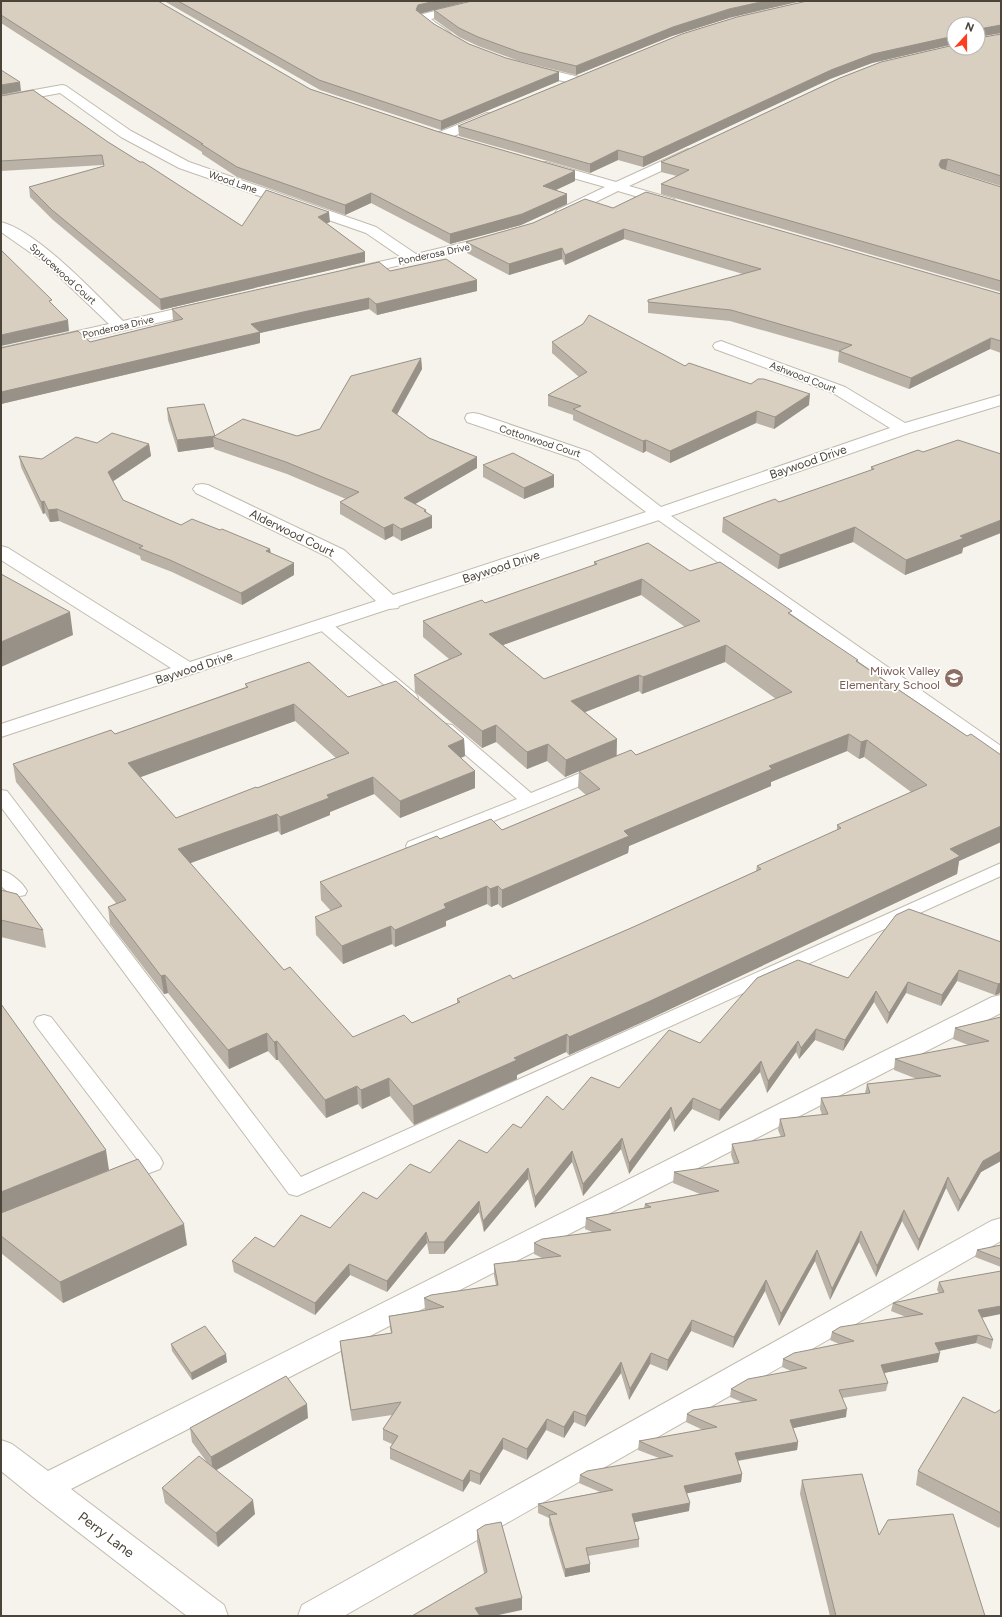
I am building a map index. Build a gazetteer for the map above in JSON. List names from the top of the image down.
{
  "streets": {
    "street": [
      "Wood Lane",
      "Ponderosa Drive",
      "Sprucewood Court",
      "Ashwood Court",
      "Cottonwood Court",
      "Baywood Drive",
      "Alderwood Court",
      "Perry Lane"
    ]
  },
  "crossings": [
    ["Wood Lane", "Ponderosa Drive"],
    ["Ponderosa Drive", "Sprucewood Court"],
    ["Ashwood Court", "Baywood Drive"],
    ["Cottonwood Court", "Baywood Drive"],
    ["Baywood Drive", "Alderwood Court"]
  ],
  "places": {
    "school or university": ["Miwok Valley Elementary School"]
  },
  "north": "top"
}
